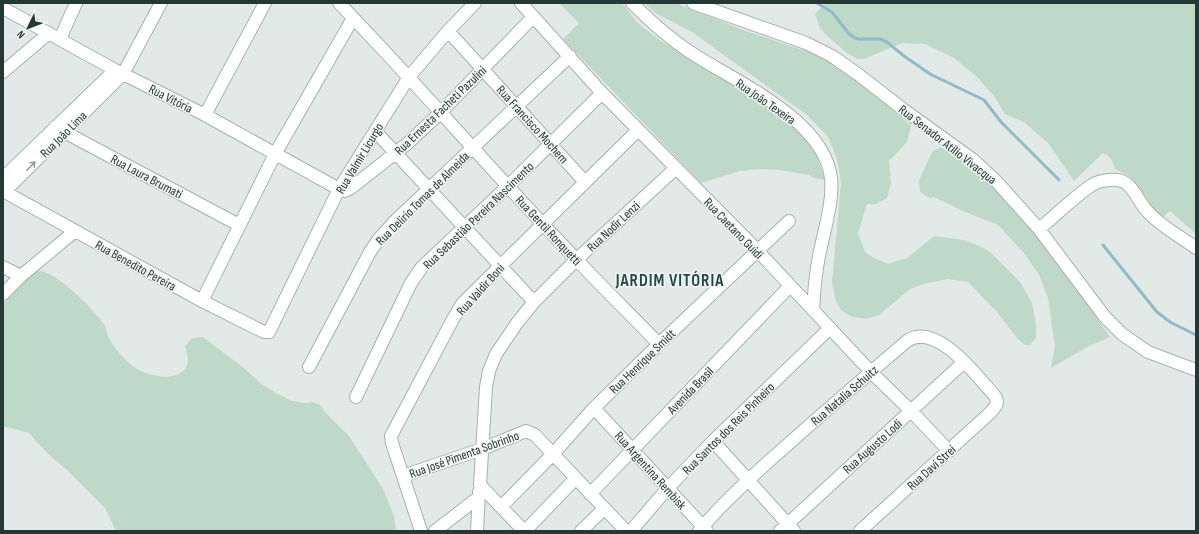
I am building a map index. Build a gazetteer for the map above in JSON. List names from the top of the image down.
{
  "streets": {
    "street": [
      "Rua Vitória",
      "Rua João Texeira",
      "Rua Ernesta Facheti Pazulini",
      "Rua Francisco Mochem",
      "Rua João Lima",
      "Rua Senador Atilio Vivacqua",
      "Rua Valmir Licurgo",
      "Rua Laura Brumati",
      "Rua Delirio Tomas de Almeida",
      "Rua Sebastião Pereira Nascimento",
      "Rua Nodir Lenzi",
      "Rua Caetano Guidi",
      "Rua Gentil Ronquetti",
      "Rua Benedito Pereira",
      "Rua Valdir Boni",
      "Rua Henrique Smidt",
      "Avenida Brasil",
      "Rua Natalia Schuitz",
      "Rua Santos dos Reis Pinheiro",
      "Rua Augusto Lodi",
      "Rua José Pimenta Sobrinho",
      "Rua Davi Strei",
      "Rua Argentina Rembisk"
    ]
  },
  "crossings": [
    ["Rua Vitória", "Rua Ernesta Facheti Pazulini"],
    ["Rua Vitória", "Rua João Lima"],
    ["Rua Vitória", "Rua Valmir Licurgo"],
    ["Rua João Texeira", "Rua Caetano Guidi"],
    ["Rua Ernesta Facheti Pazulini", "Rua Francisco Mochem"],
    ["Rua Ernesta Facheti Pazulini", "Rua Valmir Licurgo"],
    ["Rua Ernesta Facheti Pazulini", "Rua Caetano Guidi"],
    ["Rua Ernesta Facheti Pazulini", "Rua Gentil Ronquetti"],
    ["Rua Francisco Mochem", "Rua Valmir Licurgo"],
    ["Rua Francisco Mochem", "Rua Delirio Tomas de Almeida"],
    ["Rua Francisco Mochem", "Rua Sebastião Pereira Nascimento"],
    ["Rua Francisco Mochem", "Rua Valdir Boni"],
    ["Rua João Lima", "Rua Laura Brumati"],
    ["Rua João Lima", "Rua Benedito Pereira"],
    ["Rua Valmir Licurgo", "Rua Gentil Ronquetti"],
    ["Rua Valmir Licurgo", "Rua Benedito Pereira"],
    ["Rua Delirio Tomas de Almeida", "Rua Caetano Guidi"],
    ["Rua Delirio Tomas de Almeida", "Rua Gentil Ronquetti"],
    ["Rua Sebastião Pereira Nascimento", "Rua Caetano Guidi"],
    ["Rua Sebastião Pereira Nascimento", "Rua Gentil Ronquetti"],
    ["Rua Nodir Lenzi", "Rua Caetano Guidi"],
    ["Rua Nodir Lenzi", "Rua Gentil Ronquetti"],
    ["Rua Nodir Lenzi", "Rua José Pimenta Sobrinho"],
    ["Rua Caetano Guidi", "Rua Valdir Boni"],
    ["Rua Caetano Guidi", "Rua Henrique Smidt"],
    ["Rua Caetano Guidi", "Avenida Brasil"],
    ["Rua Caetano Guidi", "Rua Natalia Schuitz"],
    ["Rua Caetano Guidi", "Rua Santos dos Reis Pinheiro"],
    ["Rua Caetano Guidi", "Rua Augusto Lodi"],
    ["Rua Caetano Guidi", "Rua Davi Strei"],
    ["Rua Gentil Ronquetti", "Rua Valdir Boni"],
    ["Rua Gentil Ronquetti", "Rua Henrique Smidt"],
    ["Rua Valdir Boni", "Rua José Pimenta Sobrinho"],
    ["Rua Henrique Smidt", "Rua José Pimenta Sobrinho"],
    ["Rua Henrique Smidt", "Rua Argentina Rembisk"],
    ["Avenida Brasil", "Rua José Pimenta Sobrinho"],
    ["Avenida Brasil", "Rua Argentina Rembisk"],
    ["Rua Natalia Schuitz", "Rua Augusto Lodi"],
    ["Rua Natalia Schuitz", "Rua Davi Strei"],
    ["Rua Natalia Schuitz", "Rua Argentina Rembisk"],
    ["Rua Santos dos Reis Pinheiro", "Rua Argentina Rembisk"]
  ],
  "districts": ["JARDIM VITÓRIA"],
  "north": "bottom left"
}
